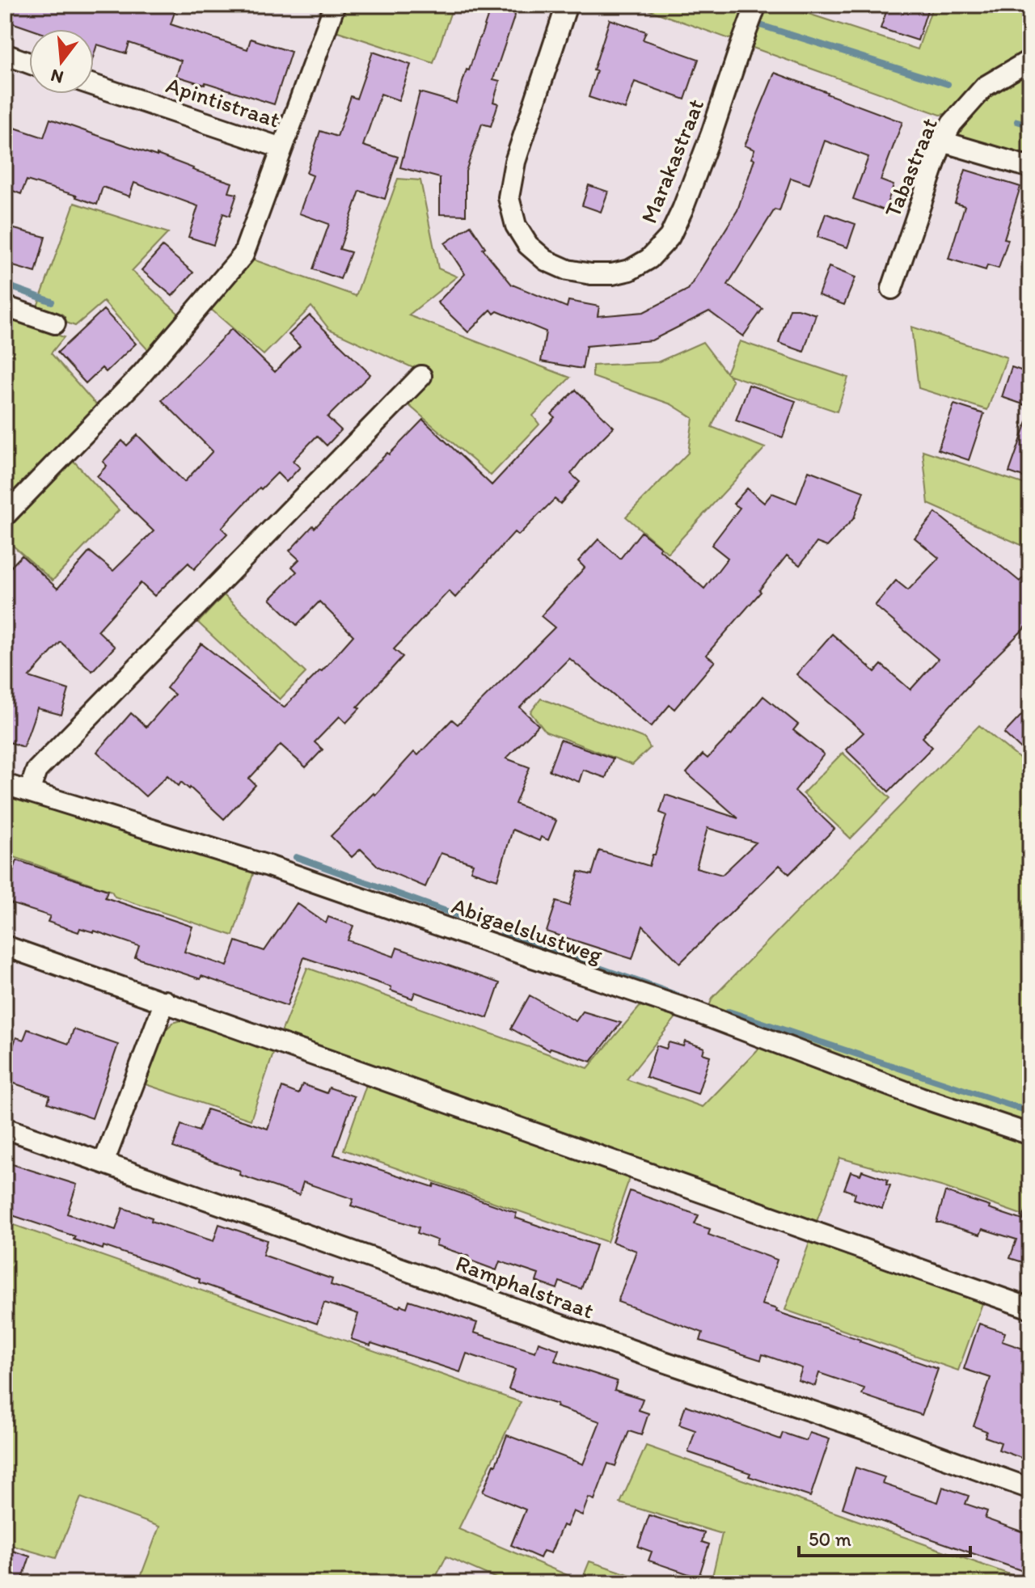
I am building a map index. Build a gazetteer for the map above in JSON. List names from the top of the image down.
{
  "streets": {
    "street": [
      "Apintistraat",
      "Marakastraat",
      "Tabastraat",
      "Abigaelslustweg",
      "Ramphalstraat"
    ]
  },
  "scale_bar": "50 m",
  "north": "bottom"
}
